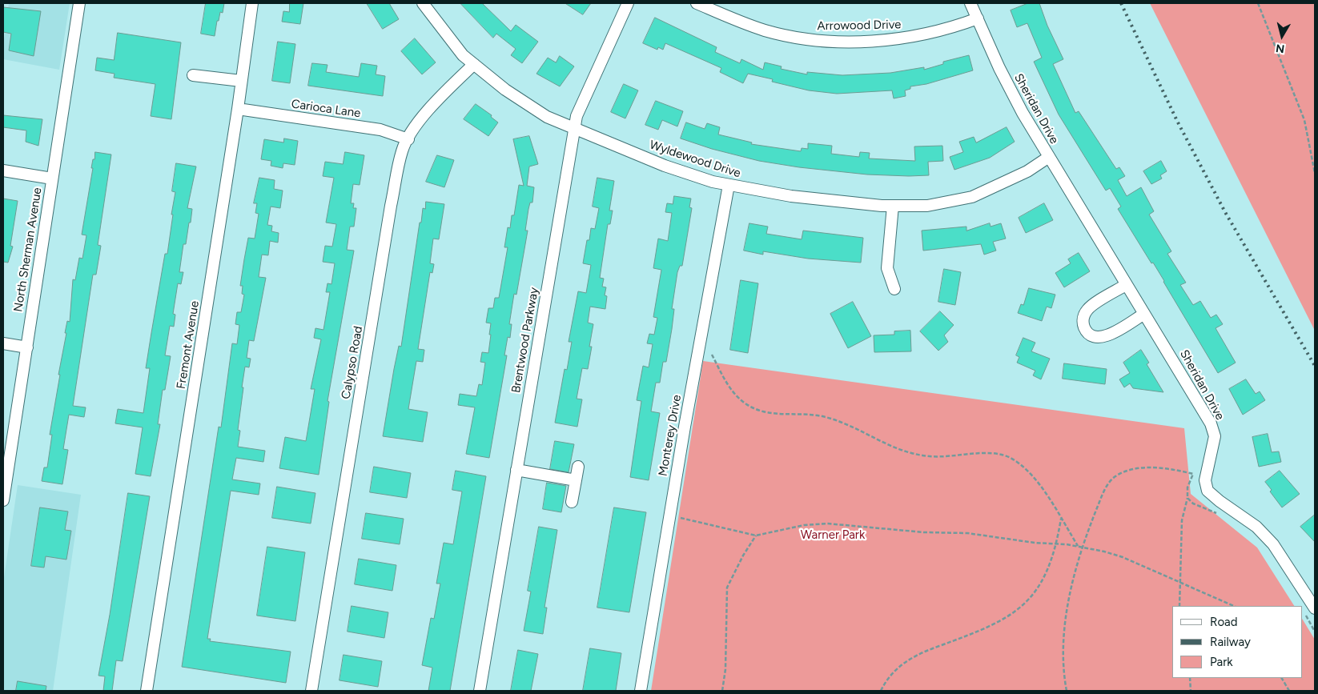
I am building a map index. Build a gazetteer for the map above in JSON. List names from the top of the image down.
{
  "streets": {
    "street": [
      "Arrowood Drive",
      "Carioca Lane",
      "Sheridan Drive",
      "Wyldewood Drive",
      "North Sherman Avenue",
      "Brentwood Parkway",
      "Fremont Avenue",
      "Calypso Road",
      "Monterey Drive"
    ]
  },
  "crossings": [
    ["Arrowood Drive", "Sheridan Drive"],
    ["Carioca Lane", "Fremont Avenue"],
    ["Carioca Lane", "Calypso Road"],
    ["Sheridan Drive", "Wyldewood Drive"],
    ["Wyldewood Drive", "Brentwood Parkway"],
    ["Wyldewood Drive", "Calypso Road"],
    ["Wyldewood Drive", "Monterey Drive"]
  ],
  "parks": ["Warner Park"],
  "legend": ["Road", "Railway", "Park"],
  "north": "bottom"
}
